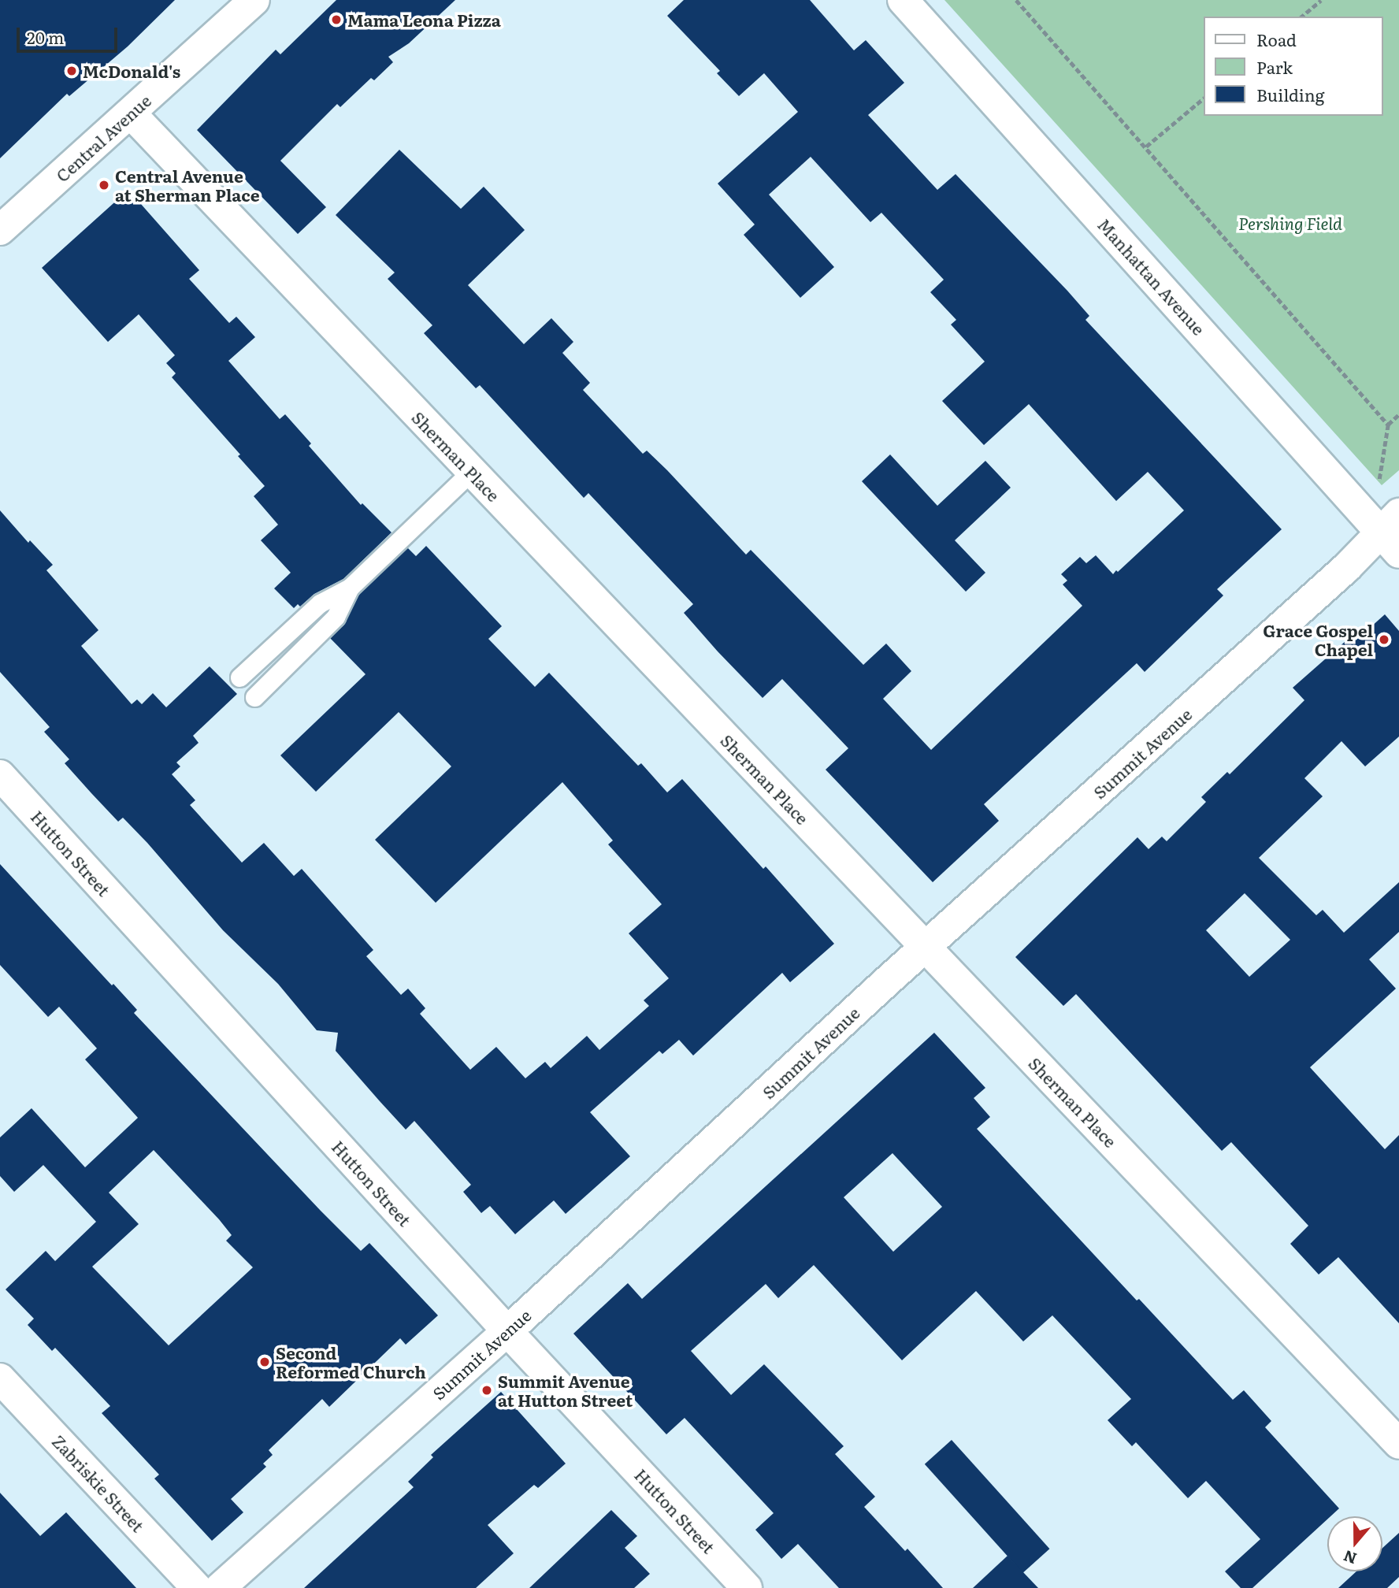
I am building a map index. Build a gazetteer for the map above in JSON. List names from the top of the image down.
{
  "streets": {
    "street": [
      "Central Avenue",
      "Manhattan Avenue",
      "Sherman Place",
      "Summit Avenue",
      "Hutton Street",
      "Zabriskie Street"
    ]
  },
  "crossings": [
    ["Central Avenue", "Sherman Place"],
    ["Manhattan Avenue", "Summit Avenue"],
    ["Sherman Place", "Summit Avenue"],
    ["Summit Avenue", "Hutton Street"]
  ],
  "parks": ["Pershing Field"],
  "places": [
    "Mama Leona Pizza",
    "McDonald's",
    "Central Avenue at Sherman Place",
    "Grace Gospel Chapel",
    "Second Reformed Church",
    "Summit Avenue at Hutton Street"
  ],
  "legend": ["Road", "Park", "Building"],
  "scale_bar": "20 m",
  "north": "bottom"
}
